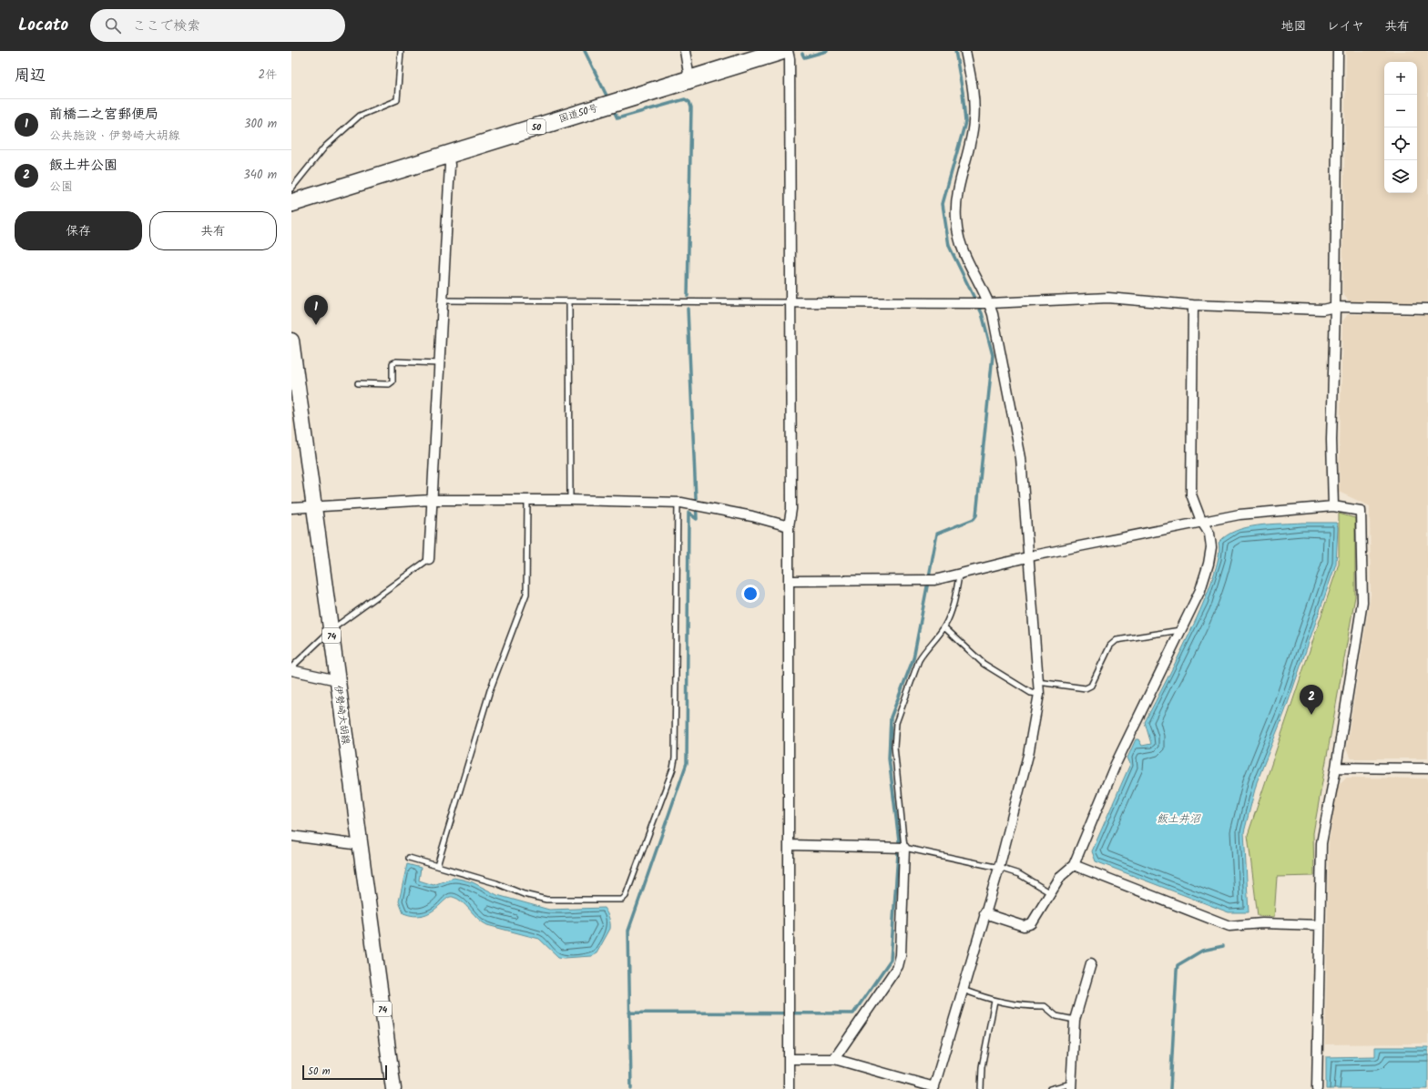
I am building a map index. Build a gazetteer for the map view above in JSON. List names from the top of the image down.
{
  "streets": {
    "highway": ["国道50号", "50"],
    "main road": ["74", "伊勢崎大胡線"]
  },
  "water": ["飯土井沼"],
  "scale_bar": "50 m",
  "page": {
    "header": "Locato",
    "search": "ここで検索",
    "nav": ["地図", "レイヤ", "共有"],
    "heading": ["周辺", "2件"],
    "map_buttons": ["+", "−"],
    "list": [
      {
        "mark": "1",
        "name": "前橋二之宮郵便局",
        "note": "公共施設 · 伊勢崎大胡線",
        "value": "300 m"
      },
      {
        "mark": "2",
        "name": "飯土井公園",
        "note": "公園",
        "value": "340 m"
      }
    ],
    "buttons": ["保存", "共有"],
    "pins": ["1", "2"],
    "scale": "50 m"
  }
}
